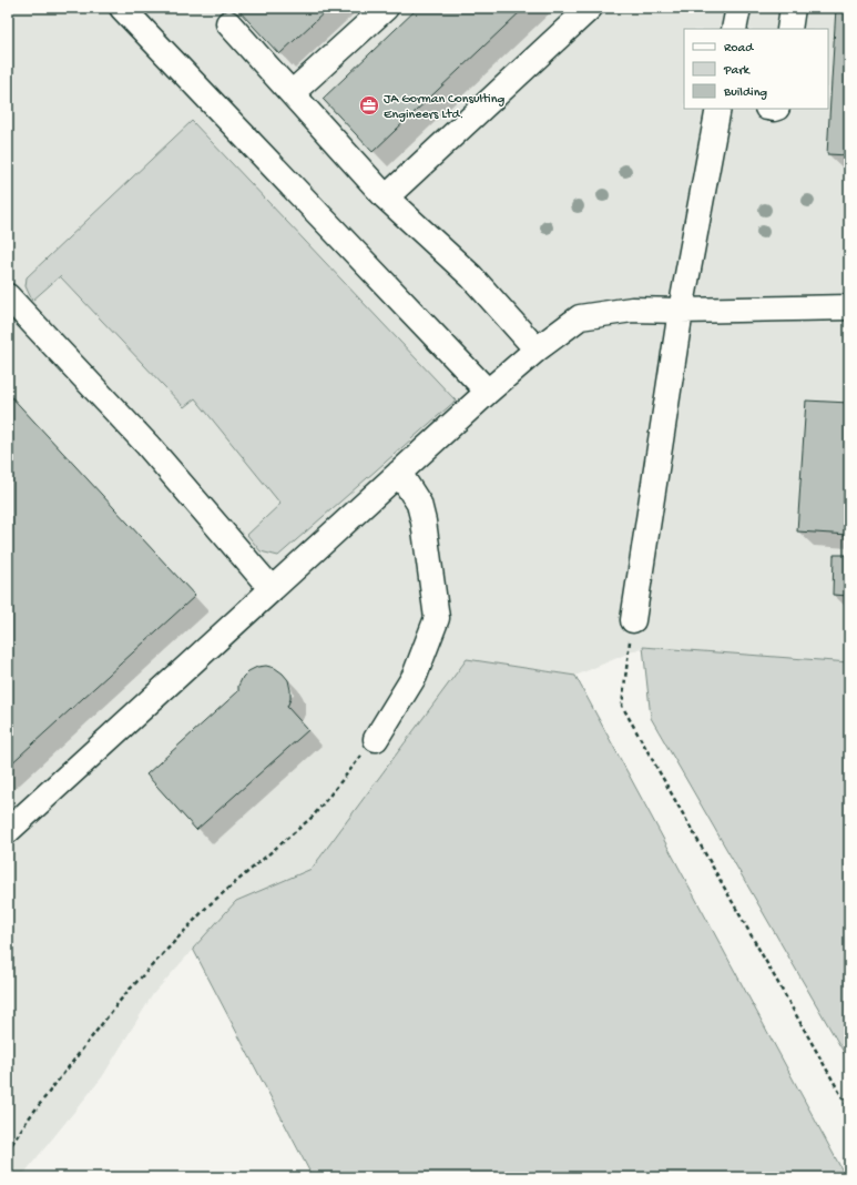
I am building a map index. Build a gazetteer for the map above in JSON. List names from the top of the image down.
{
  "places": {
    "office": ["JA Gorman Consulting Engineers Ltd."]
  },
  "legend": ["Road", "Park", "Building"]
}
